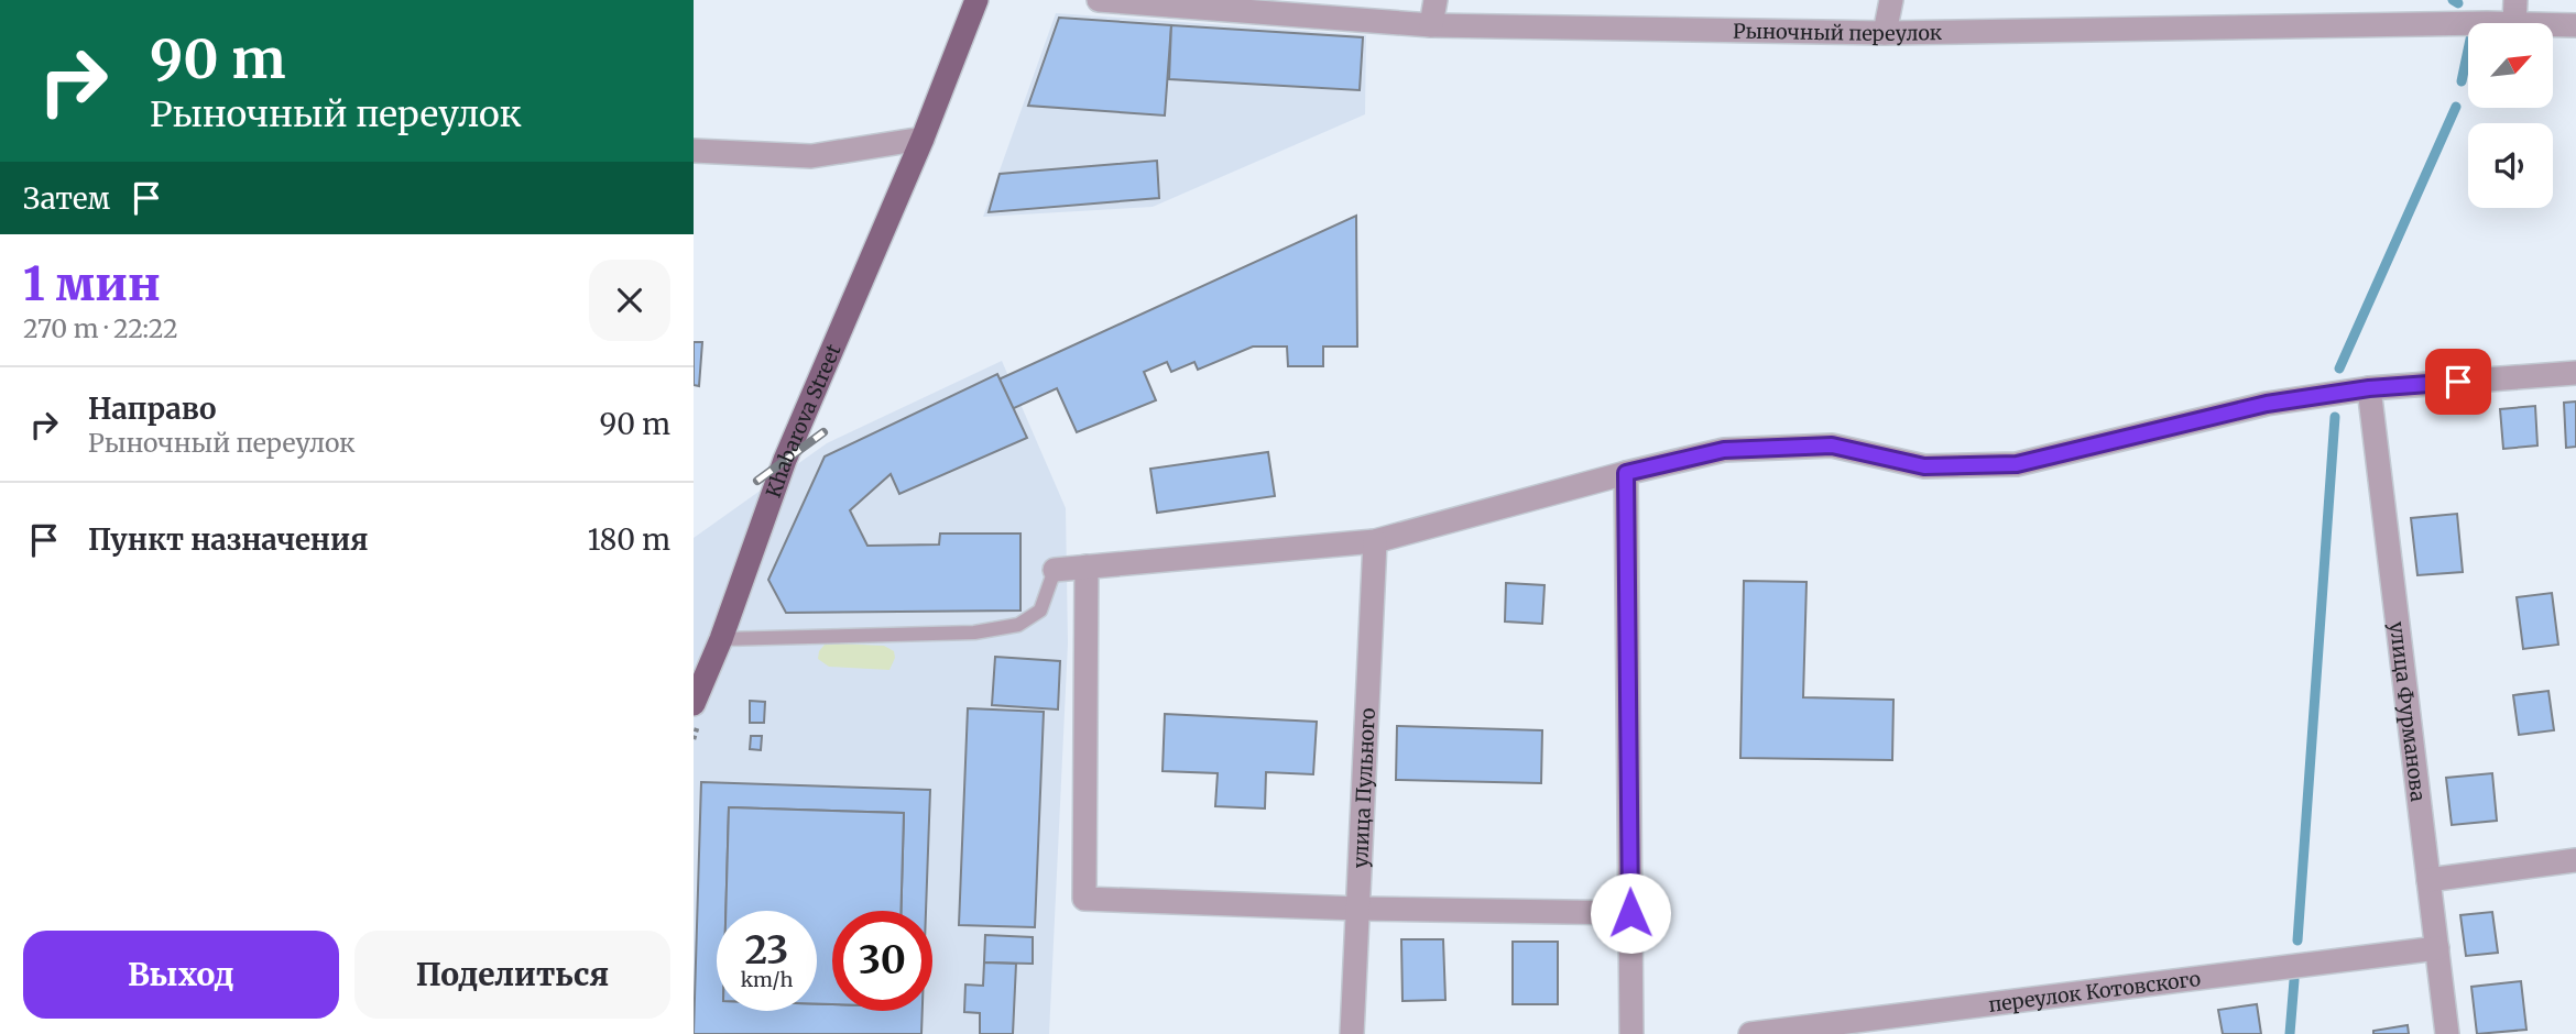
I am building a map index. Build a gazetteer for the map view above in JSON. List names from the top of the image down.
{
  "streets": {
    "main road": ["Khabarova Street"],
    "street": [
      "Рыночный переулок",
      "улица Фурманова",
      "улица Пульного",
      "переулок Котовского"
    ]
  },
  "crossings": [
    ["улица Фурманова", "переулок Котовского"]
  ],
  "north": "top right",
  "page": {
    "turn": ["90 m", "Рыночный переулок"],
    "then": "Затем",
    "heading": ["1 мин", "270 m · 22:22"],
    "list": [
      {
        "name": "Направо",
        "note": "Рыночный переулок",
        "value": "90 m"
      },
      {
        "name": "Пункт назначения",
        "value": "180 m"
      }
    ],
    "speed": "23 km/h",
    "limit": "30",
    "buttons": ["Выход", "Поделиться"]
  }
}
